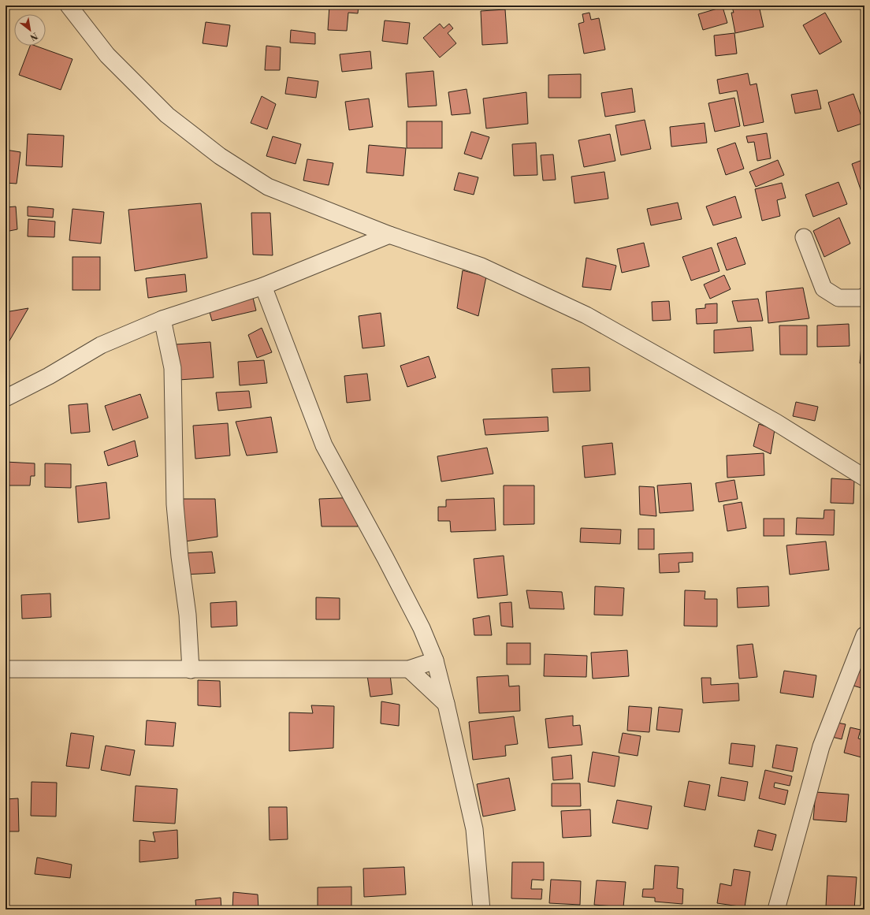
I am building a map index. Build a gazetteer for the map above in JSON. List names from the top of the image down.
{
  "north": "bottom right"
}
